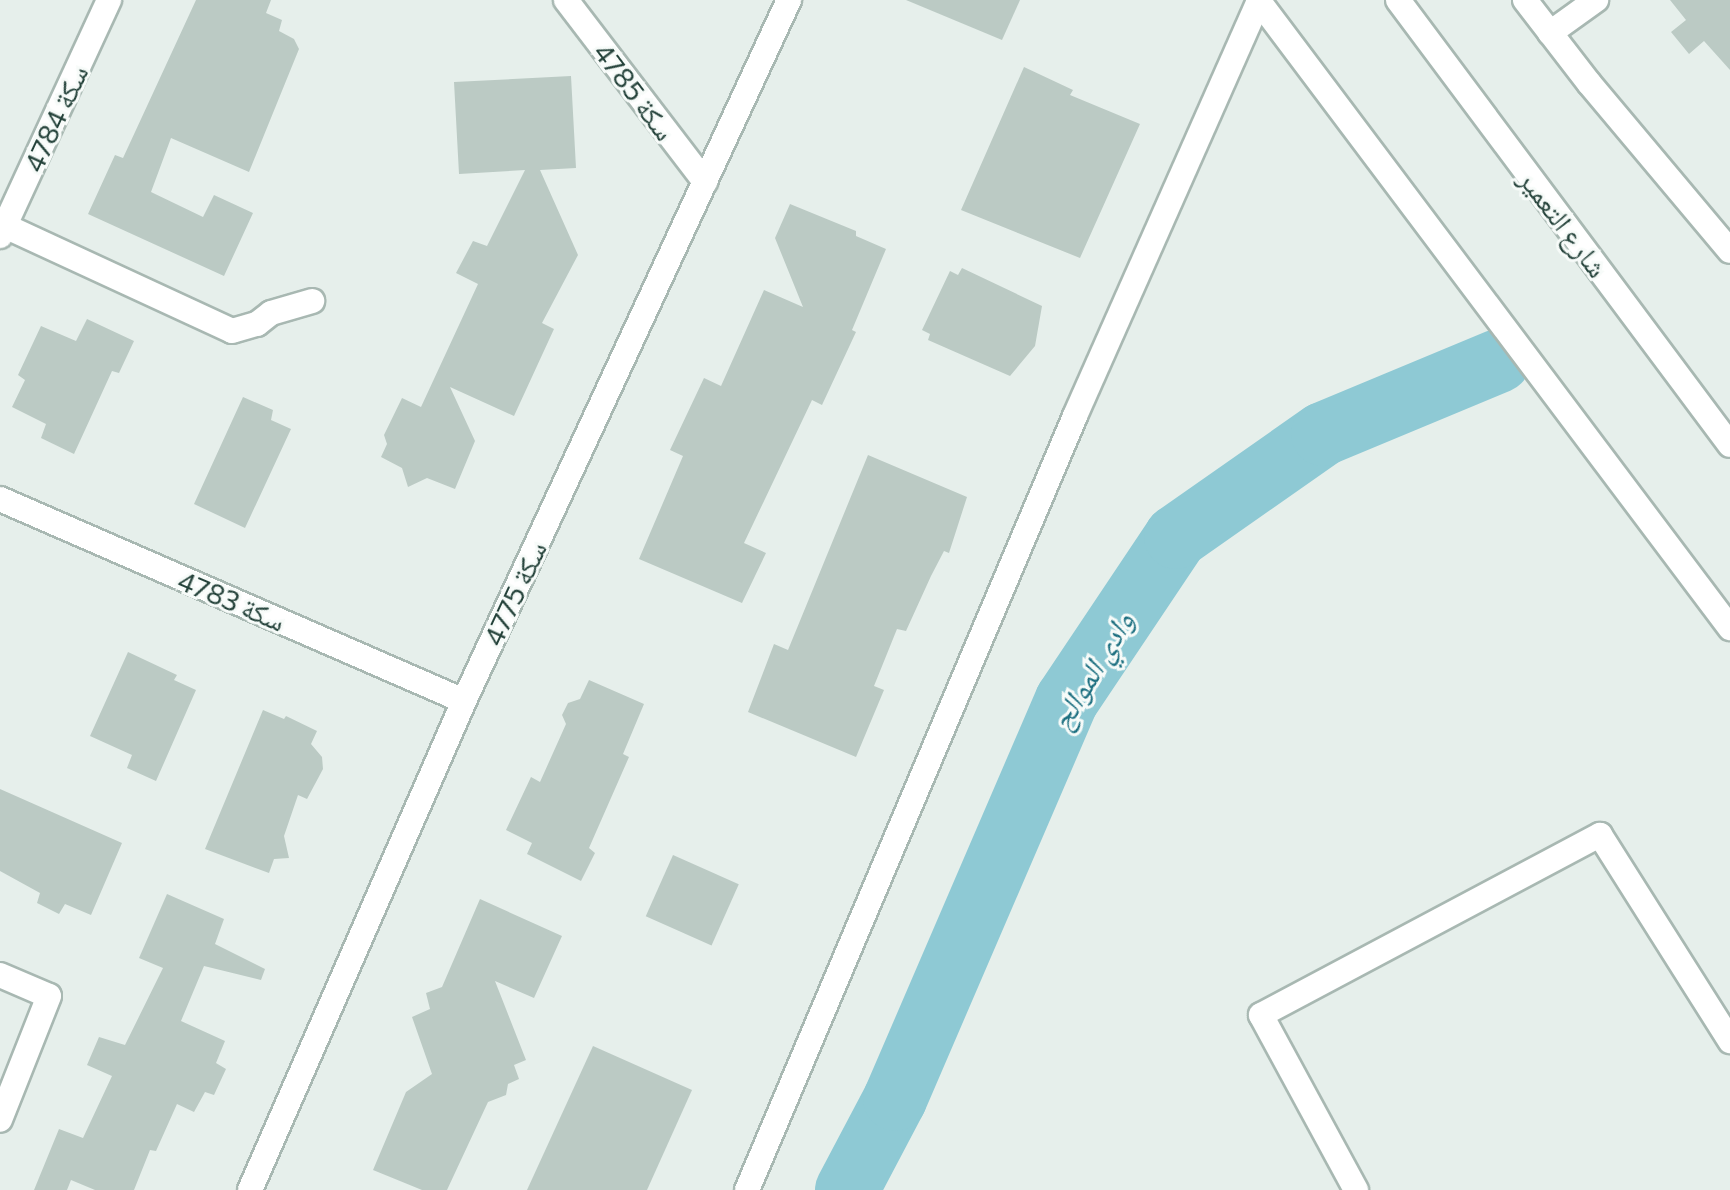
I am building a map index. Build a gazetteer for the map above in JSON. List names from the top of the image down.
{
  "streets": {
    "street": [
      "سكة 4785",
      "سكة 4784",
      "شارع التعمير",
      "سكة 4775",
      "سكة 4783"
    ]
  },
  "crossings": [
    ["سكة 4785", "سكة 4775"],
    ["سكة 4775", "سكة 4783"]
  ],
  "water": ["وادي الموالح"]
}
